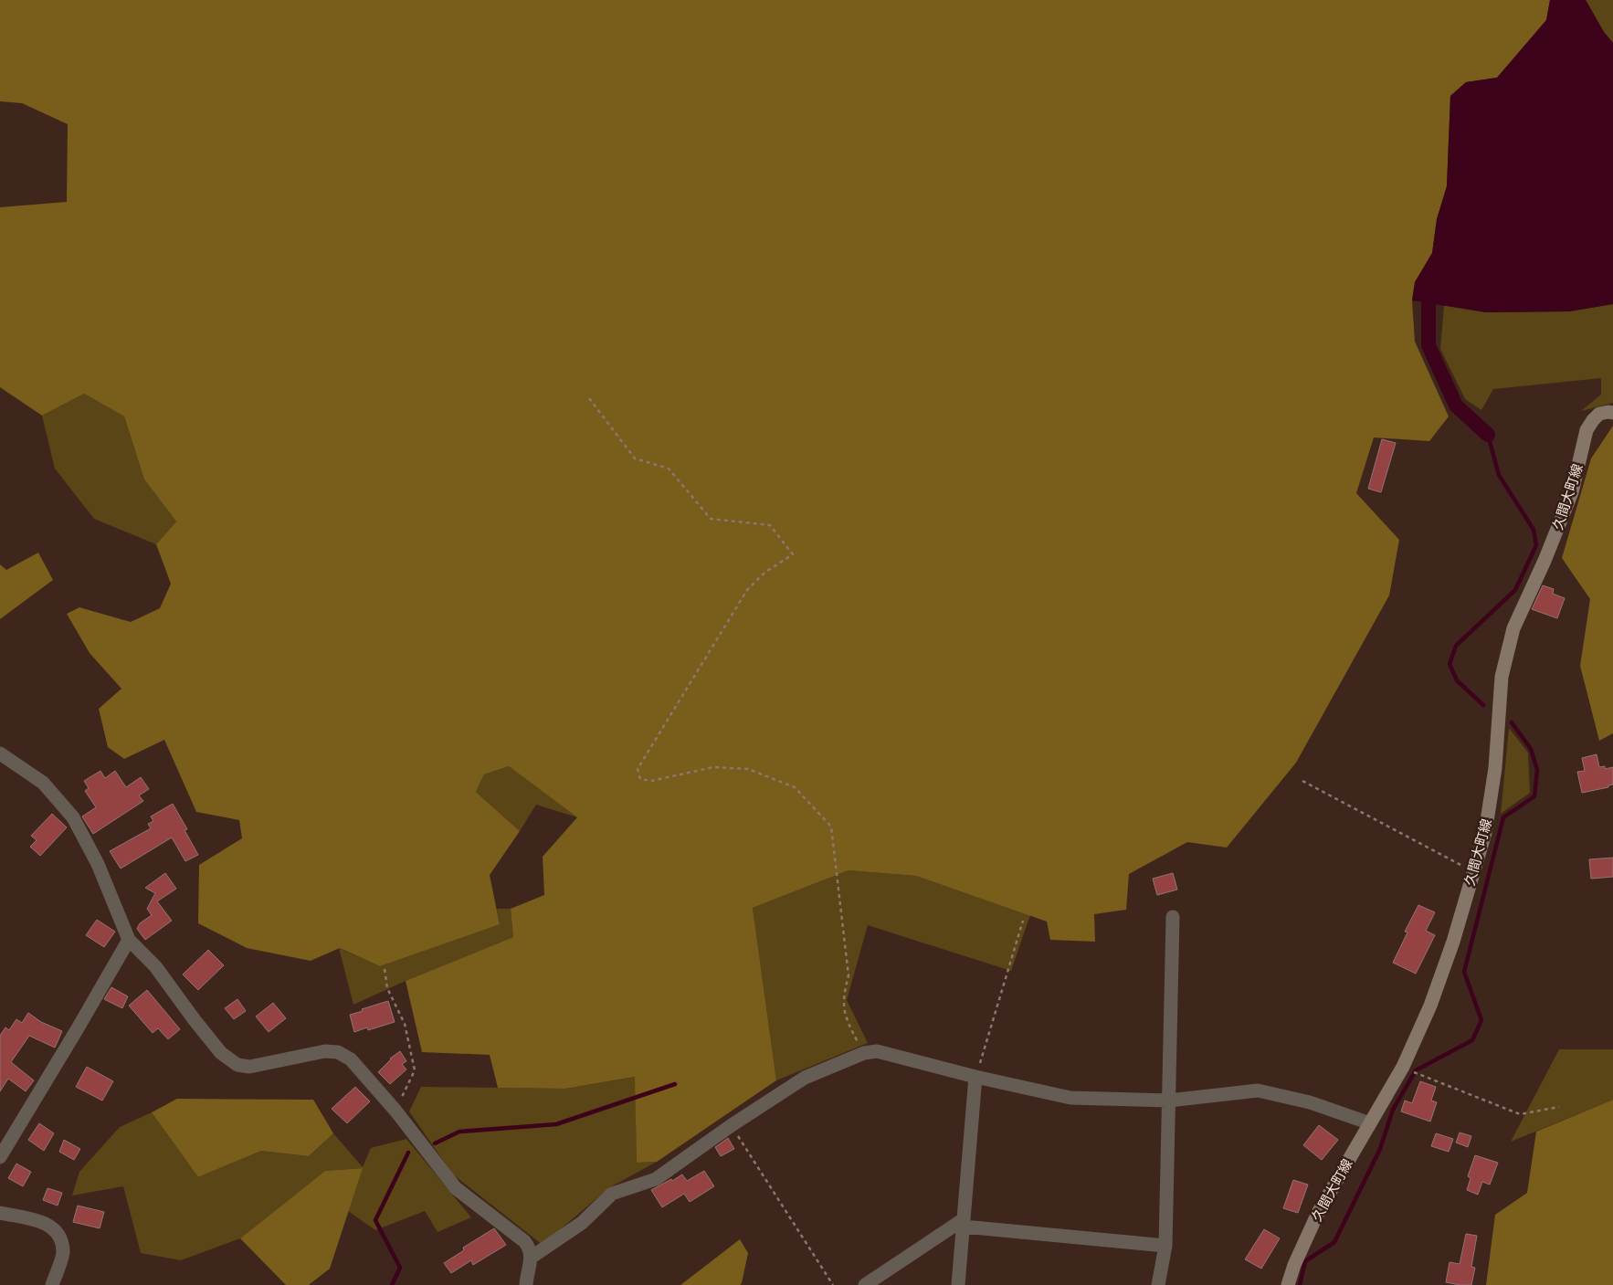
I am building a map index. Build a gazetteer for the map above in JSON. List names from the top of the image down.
{
  "streets": {
    "main road": ["久間大町線"]
  }
}
